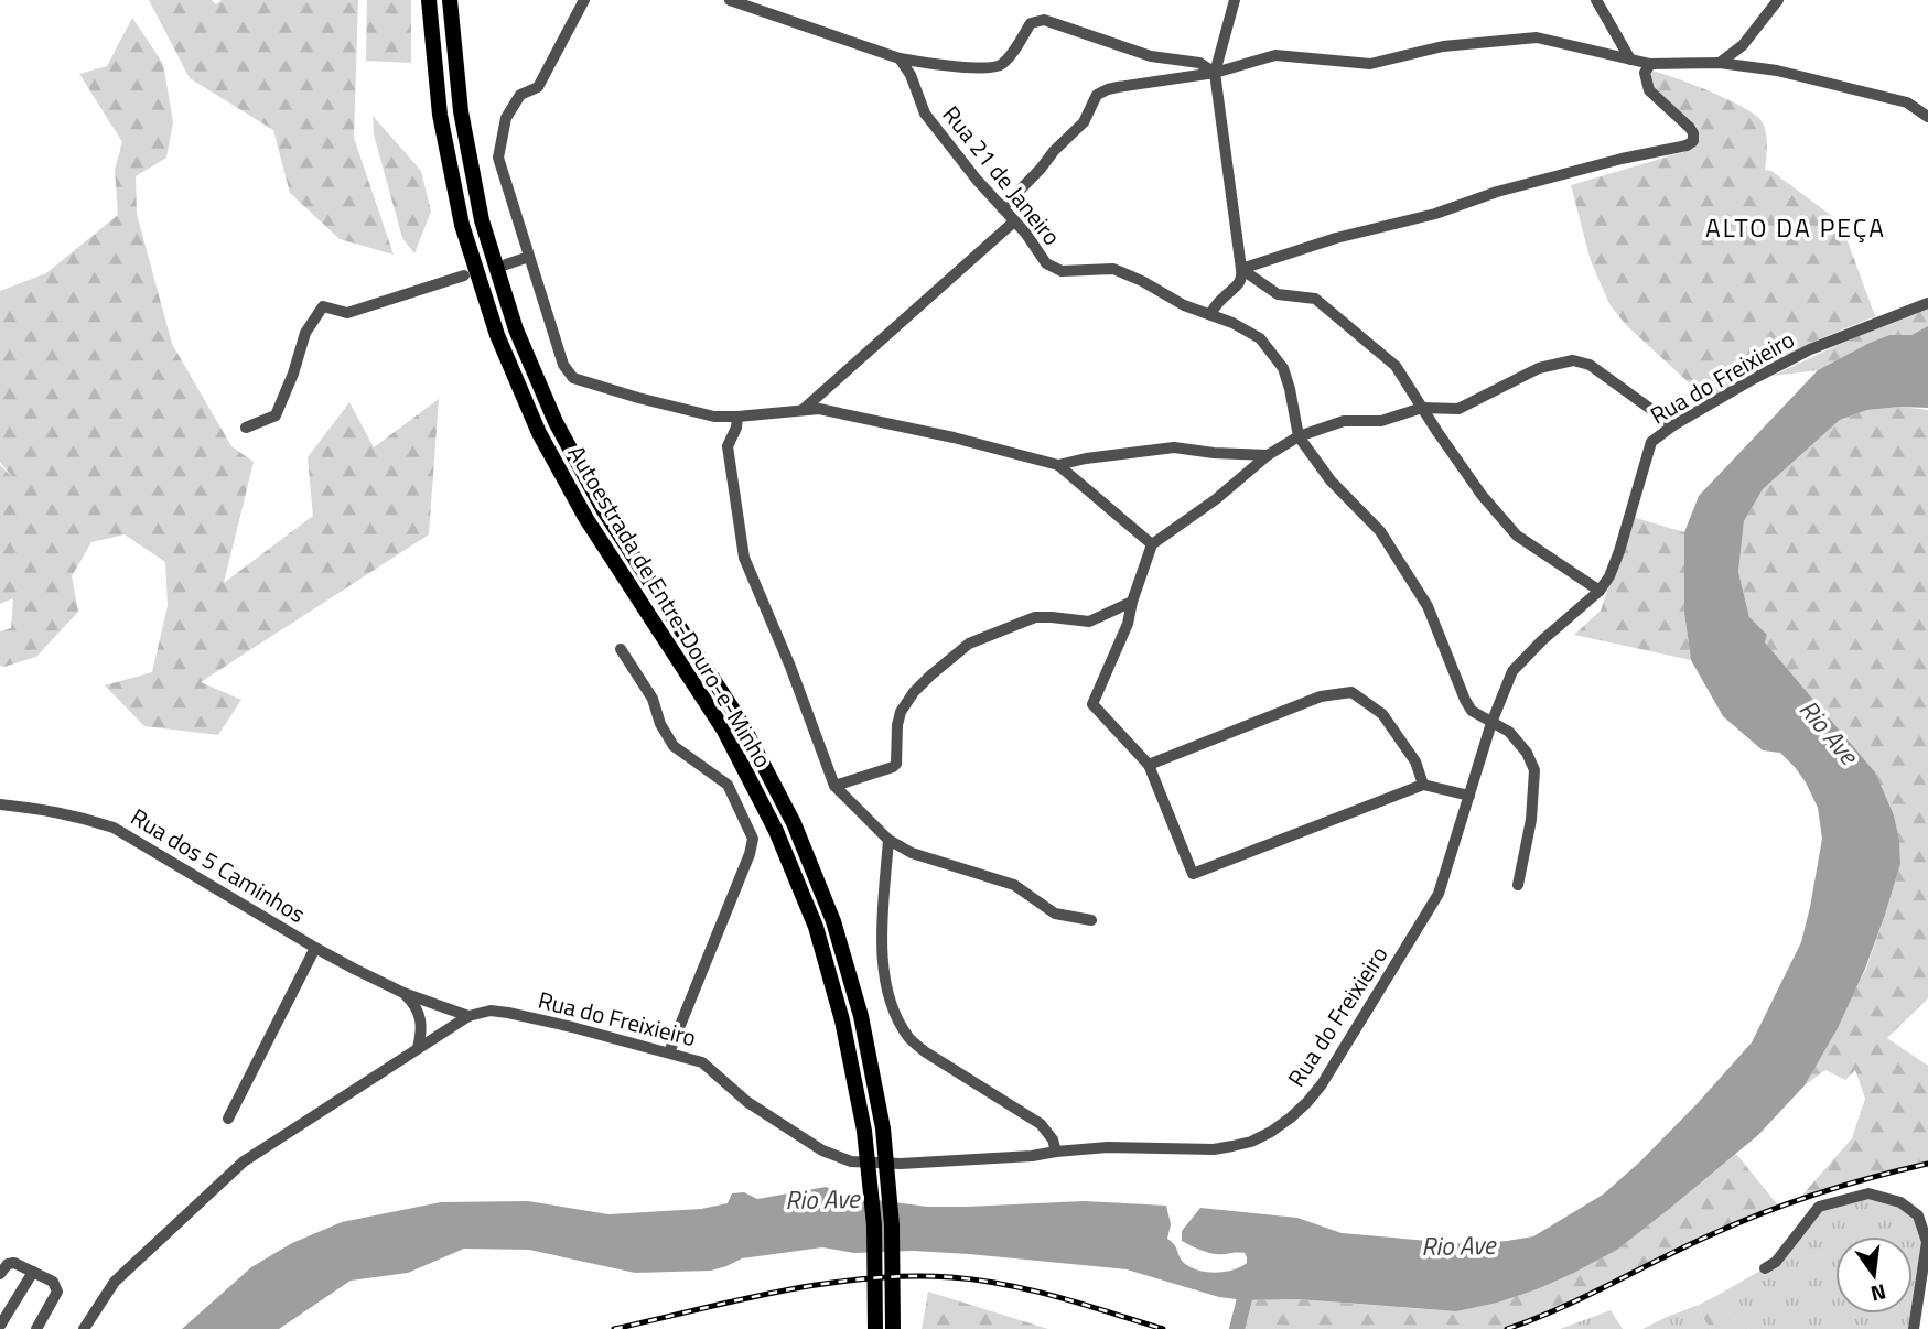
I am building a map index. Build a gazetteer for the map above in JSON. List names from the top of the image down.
{
  "streets": {
    "highway": ["Autoestrada de Entre-Douro-e-Minho"],
    "street": ["Rua 21 de Janeiro", "Rua do Freixieiro", "Rua dos 5 Caminhos"]
  },
  "crossings": [
    ["Rua do Freixieiro", "Rua dos 5 Caminhos"]
  ],
  "districts": ["ALTO DA PEÇA"],
  "water": ["Rio Ave"],
  "north": "bottom"
}
